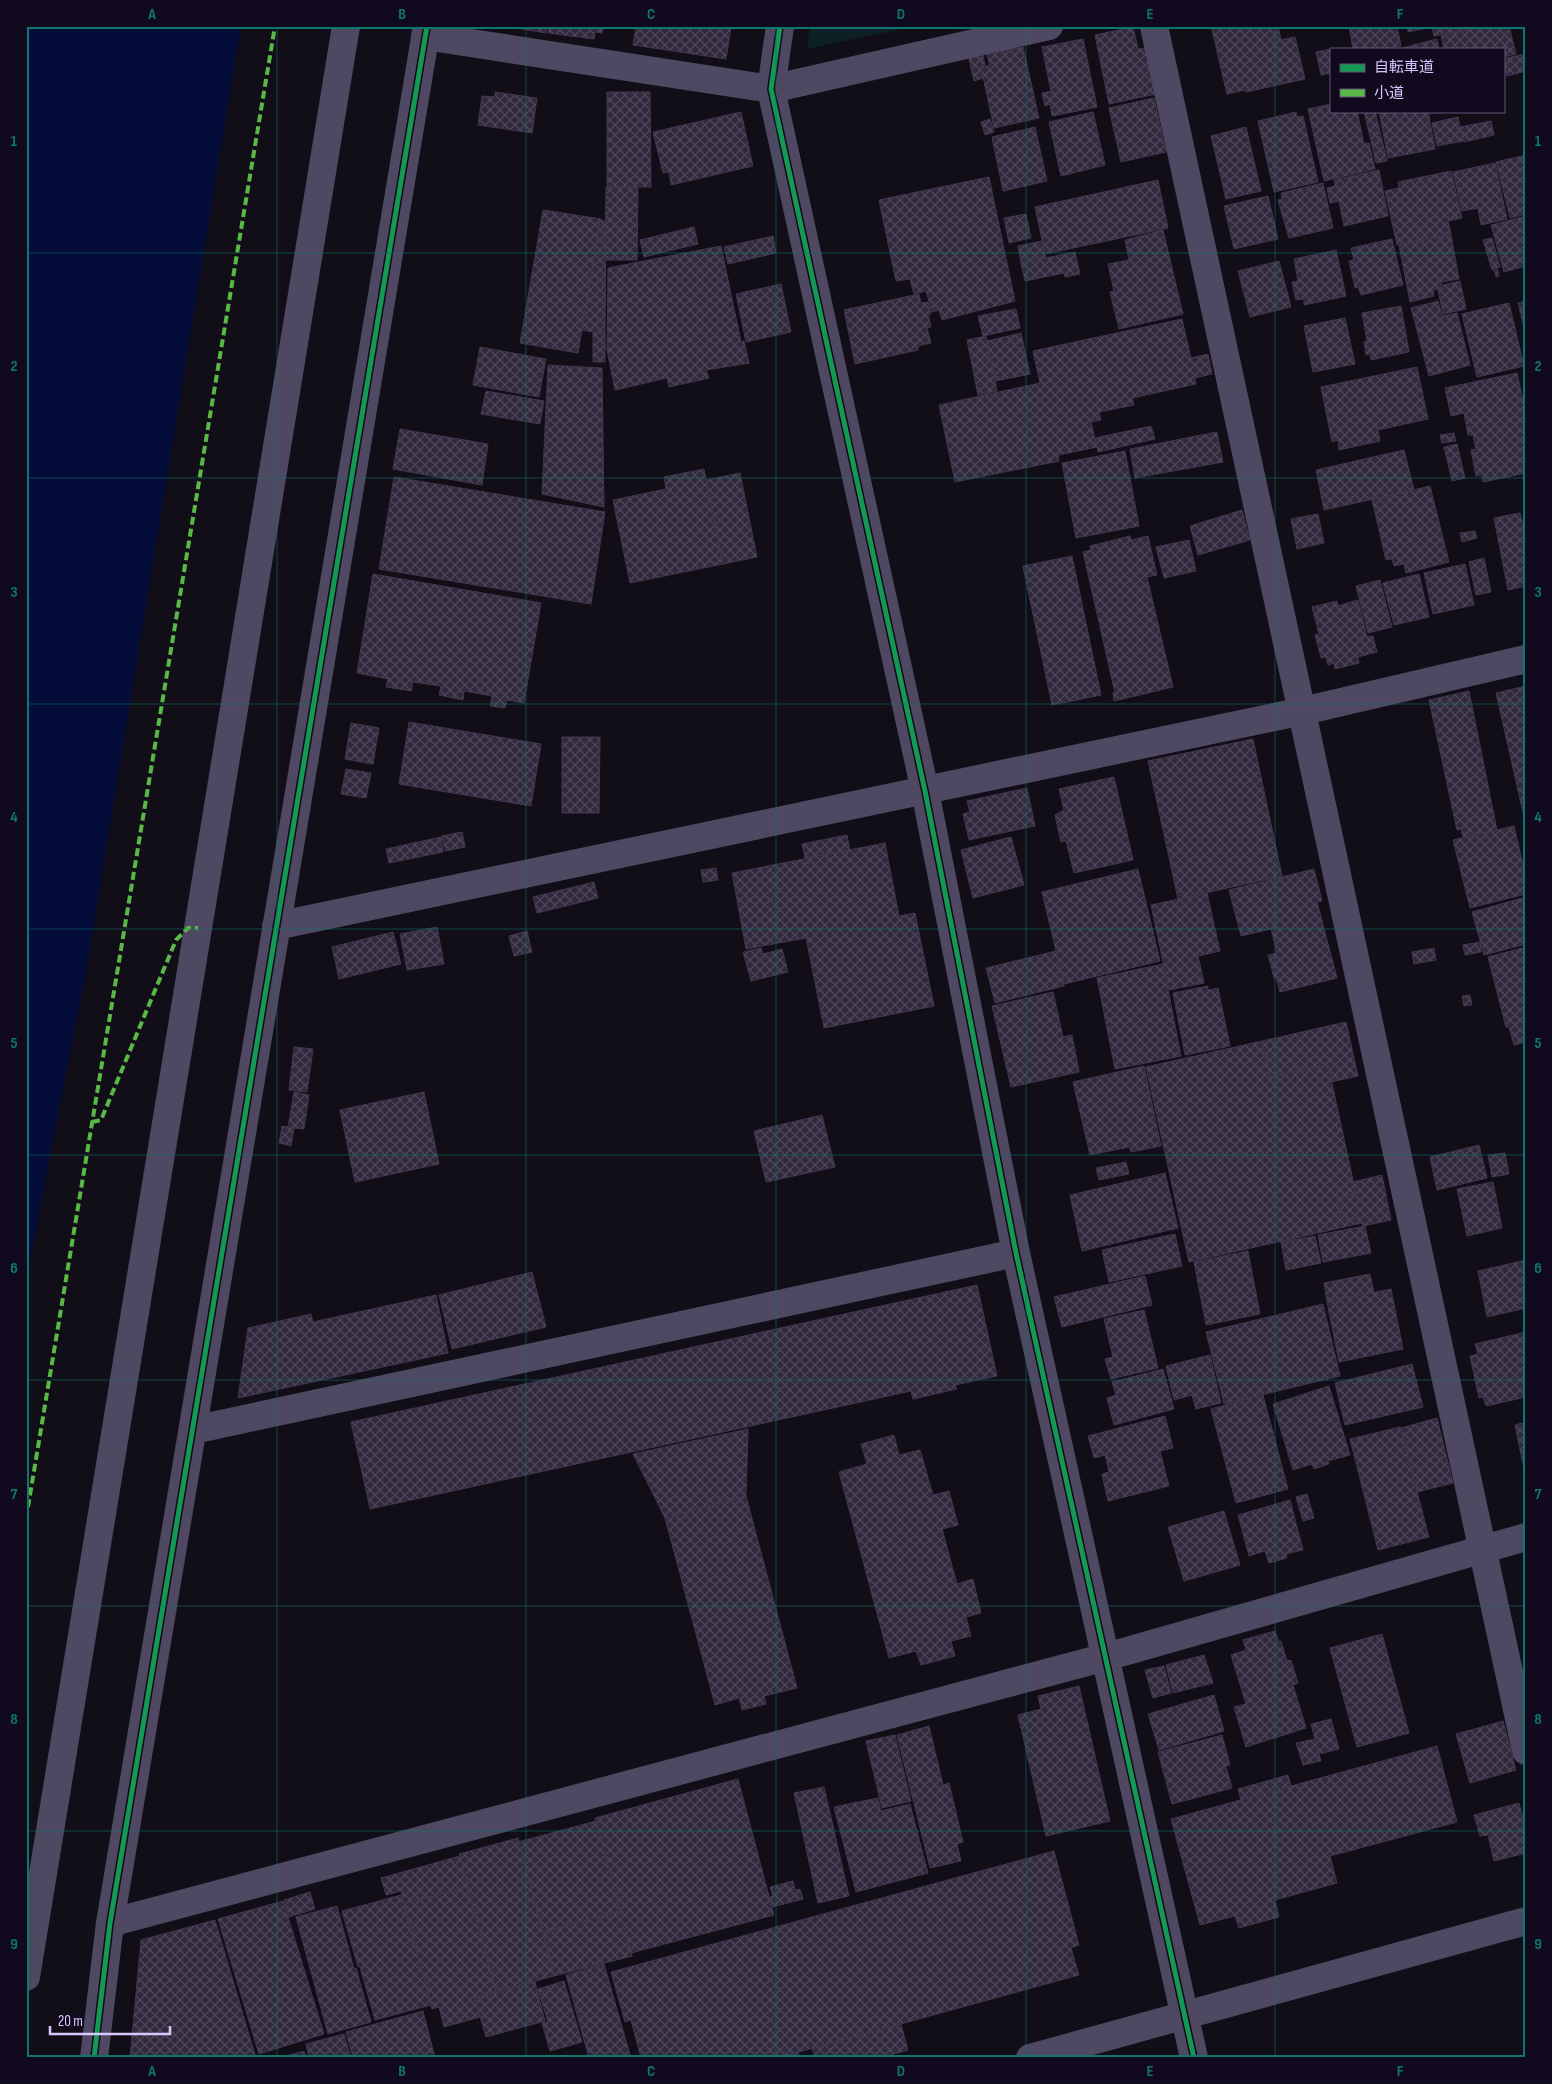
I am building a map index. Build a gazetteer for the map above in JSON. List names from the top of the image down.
{
  "legend": ["自転車道", "小道"],
  "scale_bar": "20 m",
  "grid": {
    "columns": [
      "A",
      "B",
      "C",
      "D",
      "E",
      "F"
    ],
    "rows": [
      "1",
      "2",
      "3",
      "4",
      "5",
      "6",
      "7",
      "8",
      "9"
    ]
  }
}
